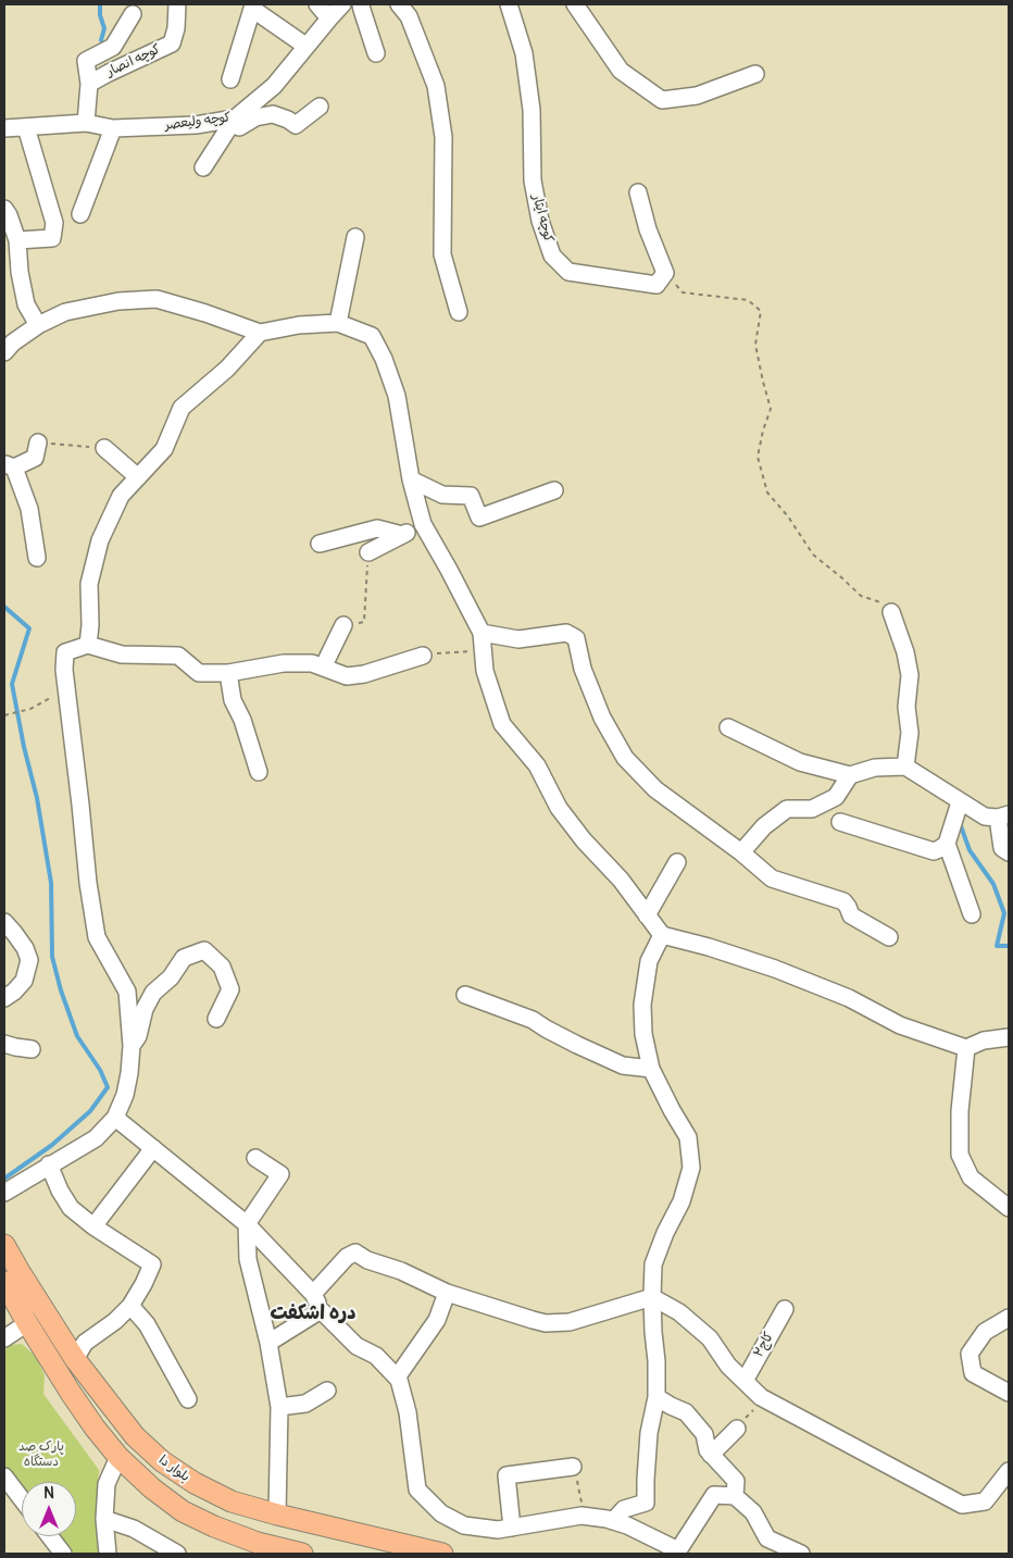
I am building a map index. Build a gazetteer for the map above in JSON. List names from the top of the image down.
{
  "streets": {
    "main road": ["بلوار دا"],
    "street": [
      "کوچه انصار",
      "کوچه ولیعصر",
      "کوچه ایثار",
      "کاج۲"
    ]
  },
  "crossings": [
    ["کوچه انصار", "کوچه ولیعصر"]
  ],
  "districts": ["دره اشکفت"],
  "parks": ["پارک صد دستگاه"],
  "north": "top"
}
